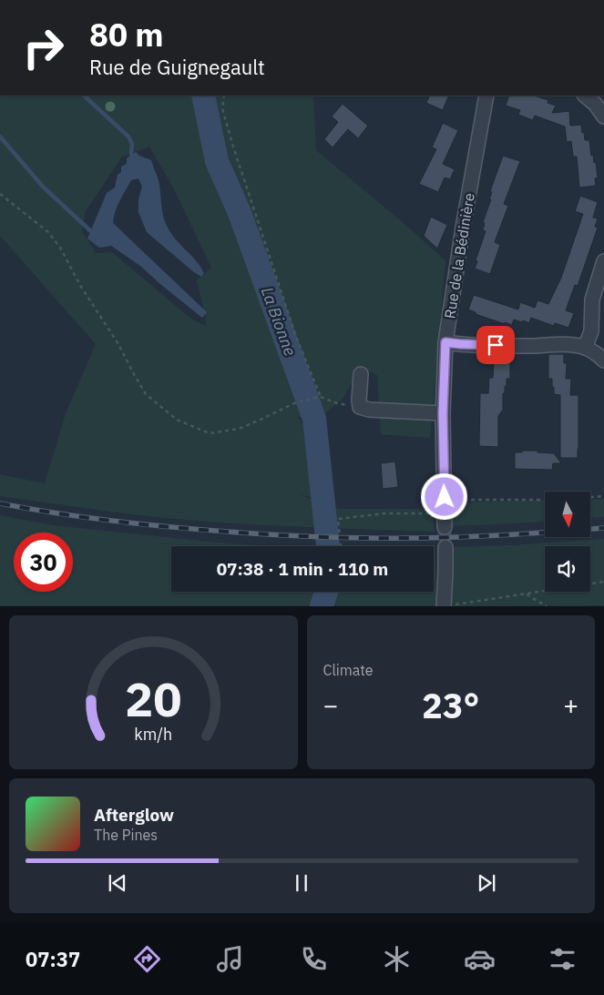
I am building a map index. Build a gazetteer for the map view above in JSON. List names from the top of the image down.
{
  "streets": {
    "street": ["Rue de la Bédinière"]
  },
  "water": ["La Bionne"],
  "north": "bottom",
  "page": {
    "turn": ["80 m", "Rue de Guignegault"],
    "limit": "30",
    "trip": "07:38 · 1 min · 110 m",
    "tile": "Climate",
    "heat": ["−", "23°", "+"],
    "song": ["Afterglow", "The Pines"],
    "tabs": "07:37",
    "gauge": ["20", "km/h"]
  }
}
